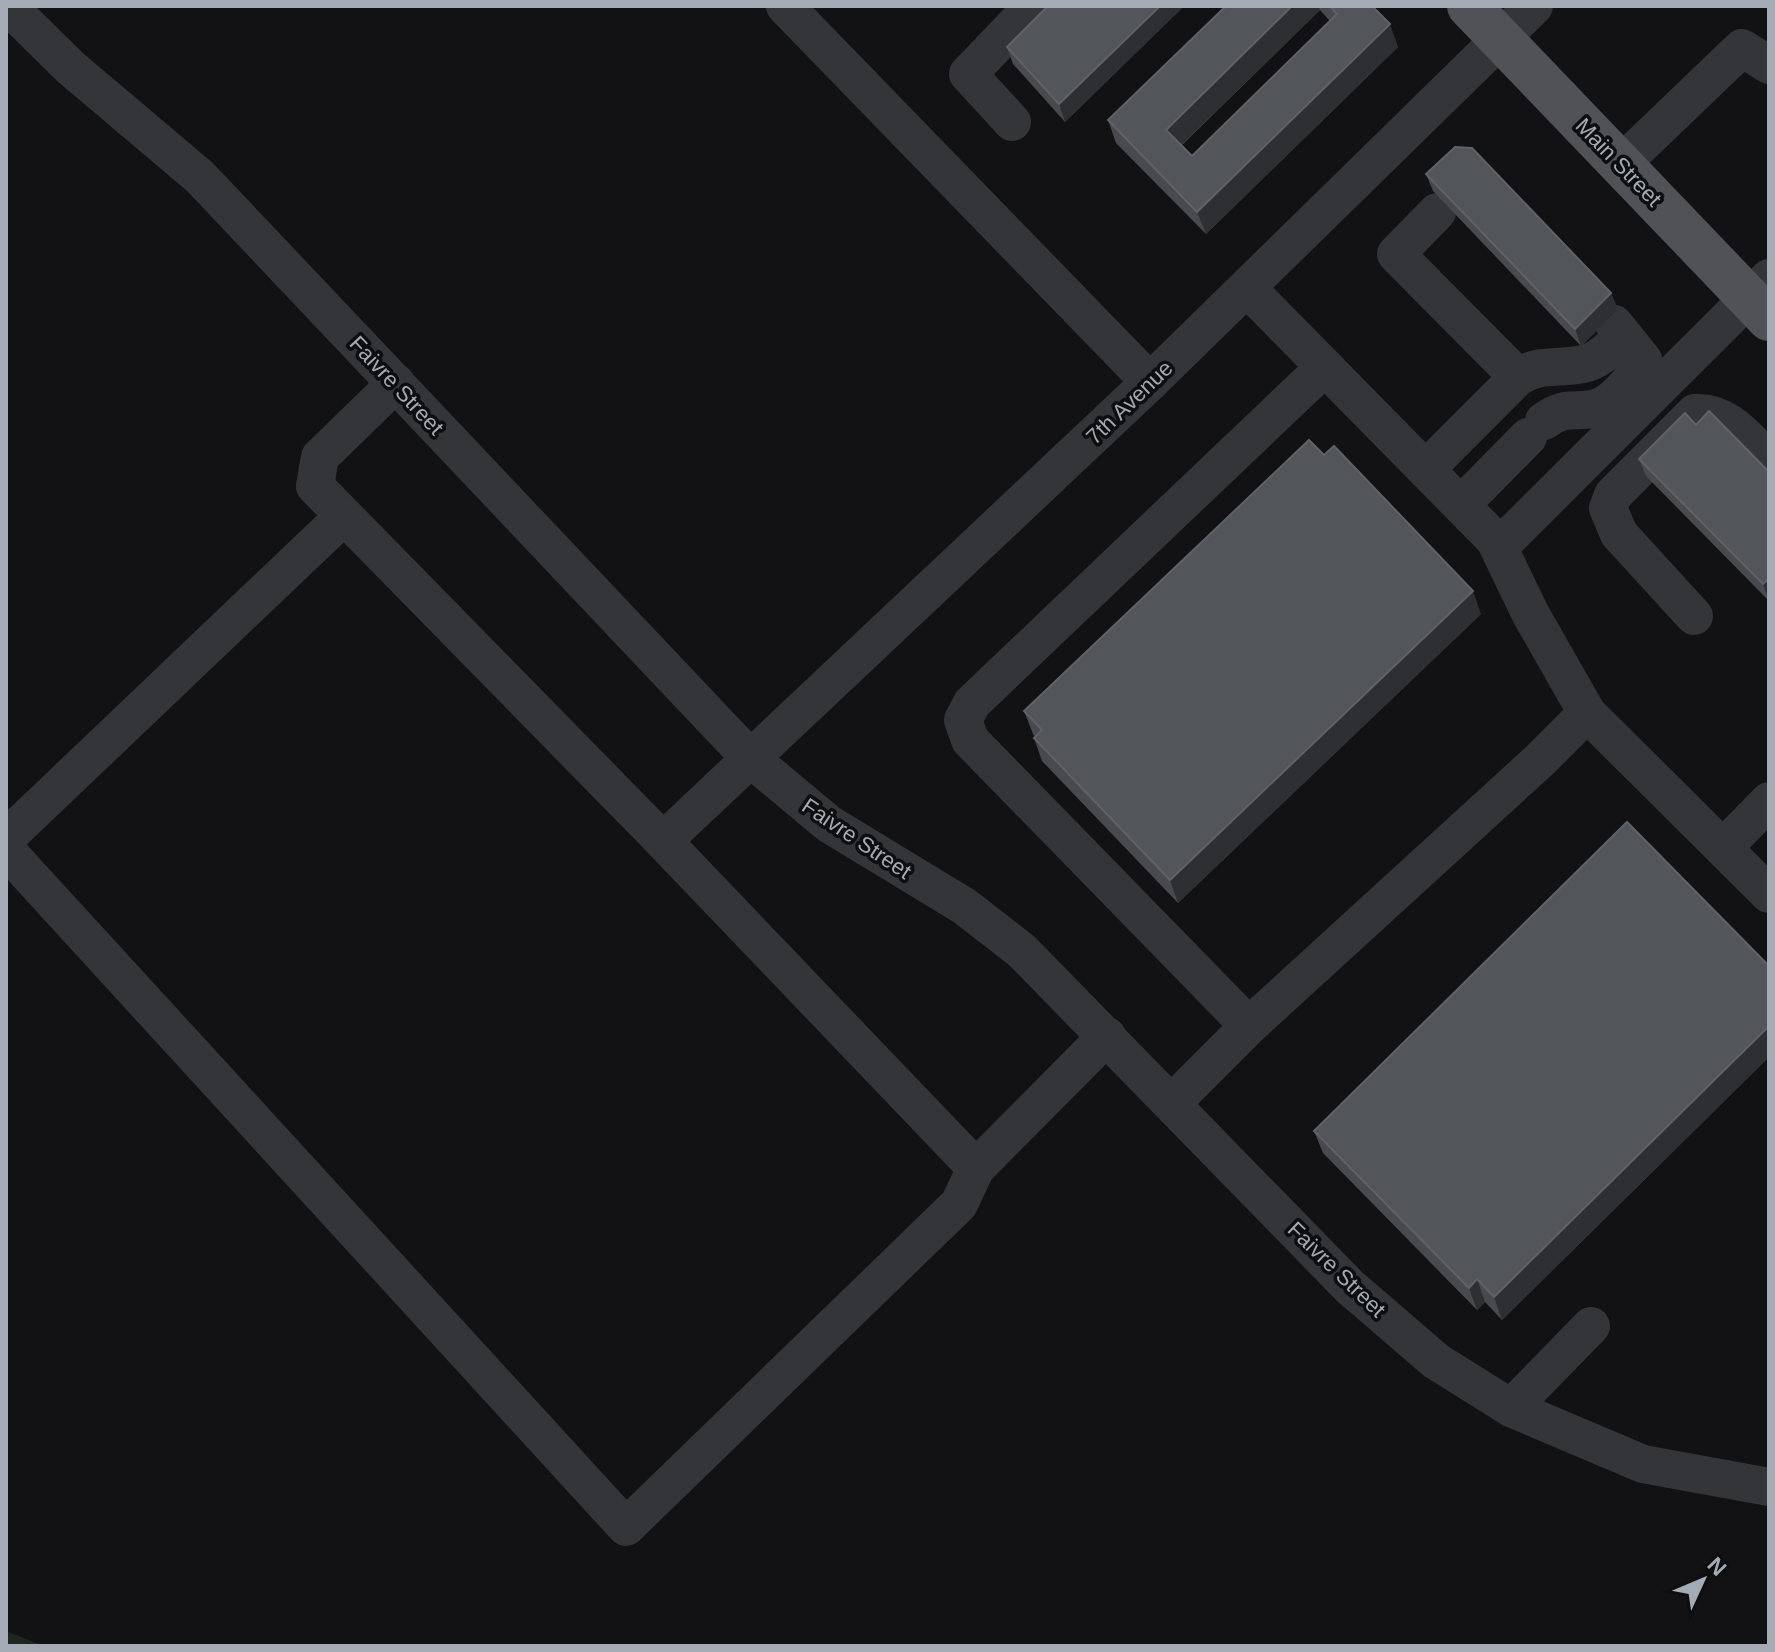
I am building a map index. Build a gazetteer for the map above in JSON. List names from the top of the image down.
{
  "streets": {
    "main road": ["Main Street"],
    "street": ["Faivre Street", "7th Avenue"]
  },
  "crossings": [
    ["Main Street", "7th Avenue"],
    ["Faivre Street", "7th Avenue"]
  ],
  "north": "top right"
}
